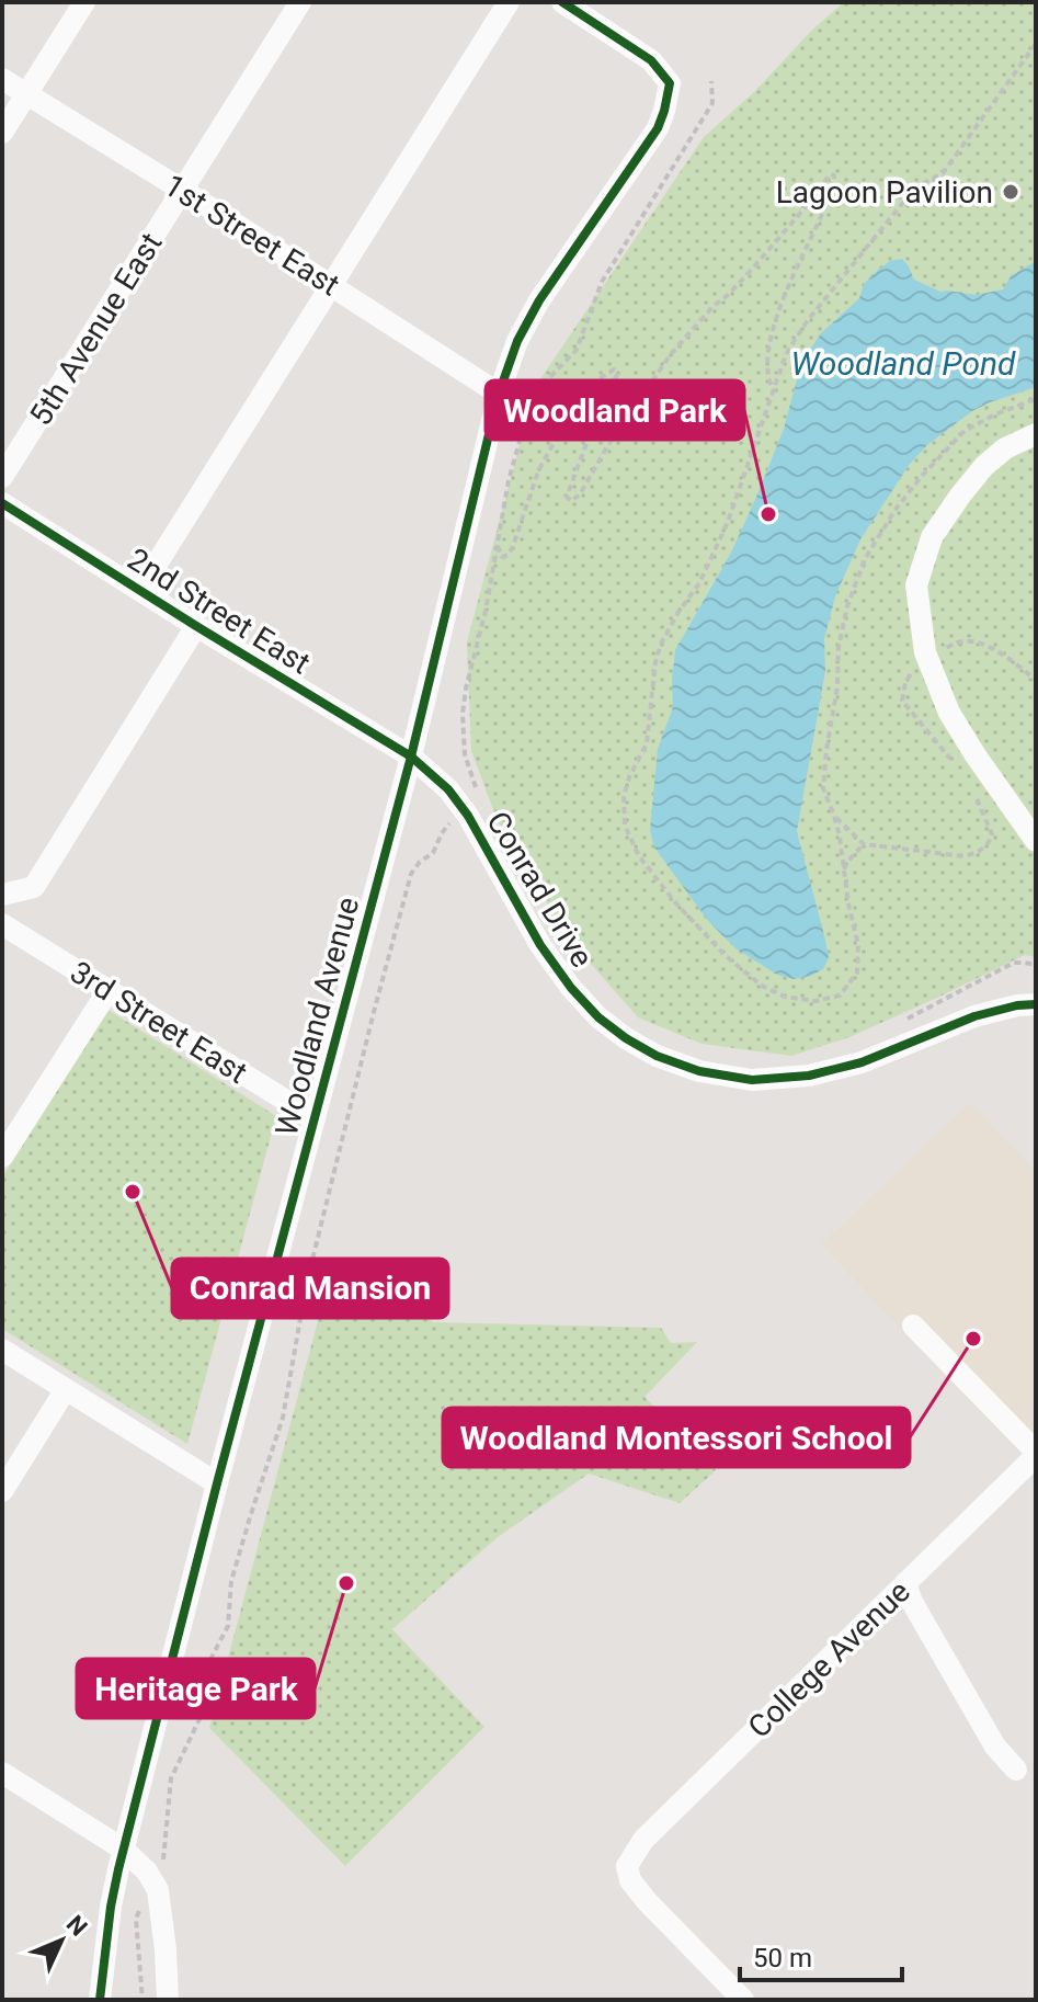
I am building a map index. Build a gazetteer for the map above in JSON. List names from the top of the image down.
{
  "streets": {
    "street": [
      "1st Street East",
      "5th Avenue East",
      "2nd Street East",
      "Conrad Drive",
      "Woodland Avenue",
      "3rd Street East",
      "College Avenue"
    ]
  },
  "crossings": [
    ["1st Street East", "5th Avenue East"],
    ["1st Street East", "Woodland Avenue"],
    ["2nd Street East", "Conrad Drive"],
    ["2nd Street East", "Woodland Avenue"],
    ["Conrad Drive", "Woodland Avenue"],
    ["Woodland Avenue", "3rd Street East"]
  ],
  "water": ["Woodland Pond"],
  "places": [
    "Lagoon Pavilion",
    "Woodland Park",
    "Conrad Mansion",
    "Woodland Montessori School",
    "Heritage Park"
  ],
  "scale_bar": "50 m",
  "north": "top right"
}
